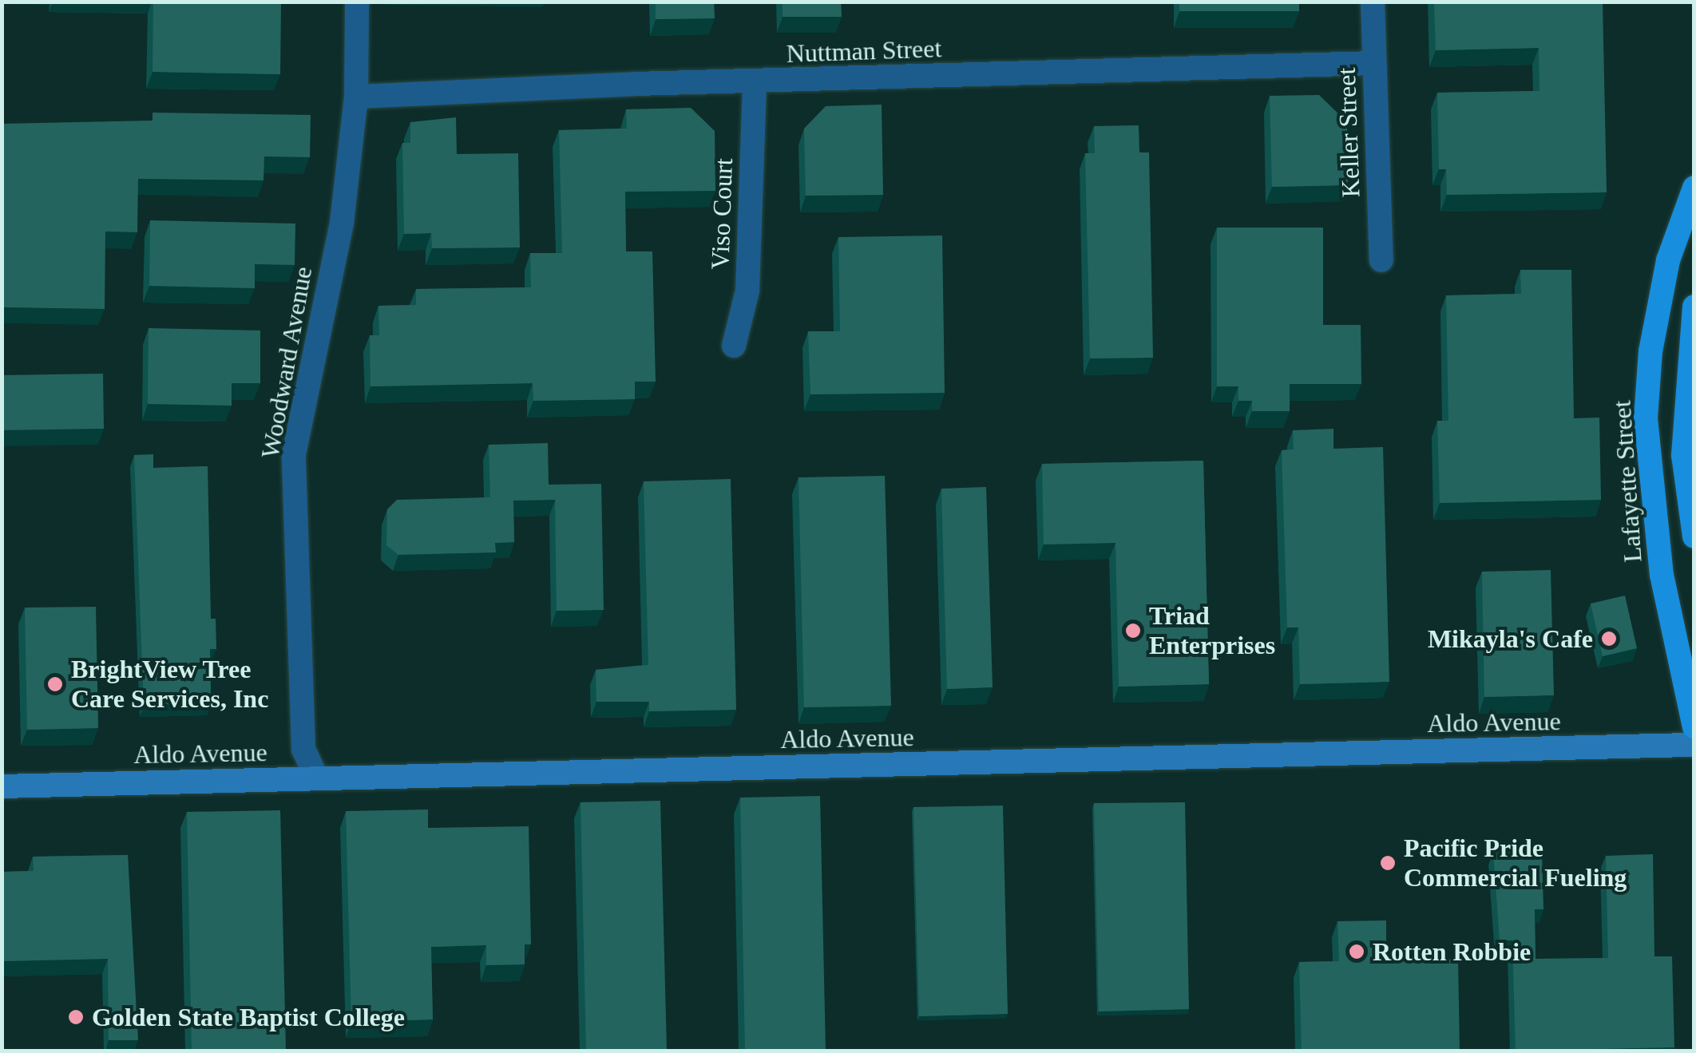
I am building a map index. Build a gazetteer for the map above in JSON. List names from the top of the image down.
{
  "streets": {
    "main road": ["Lafayette Street"],
    "street": [
      "Nuttman Street",
      "Keller Street",
      "Viso Court",
      "Woodward Avenue",
      "Aldo Avenue"
    ]
  },
  "crossings": [
    ["Nuttman Street", "Keller Street"],
    ["Nuttman Street", "Viso Court"],
    ["Nuttman Street", "Woodward Avenue"],
    ["Woodward Avenue", "Aldo Avenue"]
  ],
  "places": [
    "Triad Enterprises",
    "Mikayla's Cafe",
    "BrightView Tree Care Services, Inc",
    "Pacific Pride Commercial Fueling",
    "Rotten Robbie",
    "Golden State Baptist College"
  ]
}
